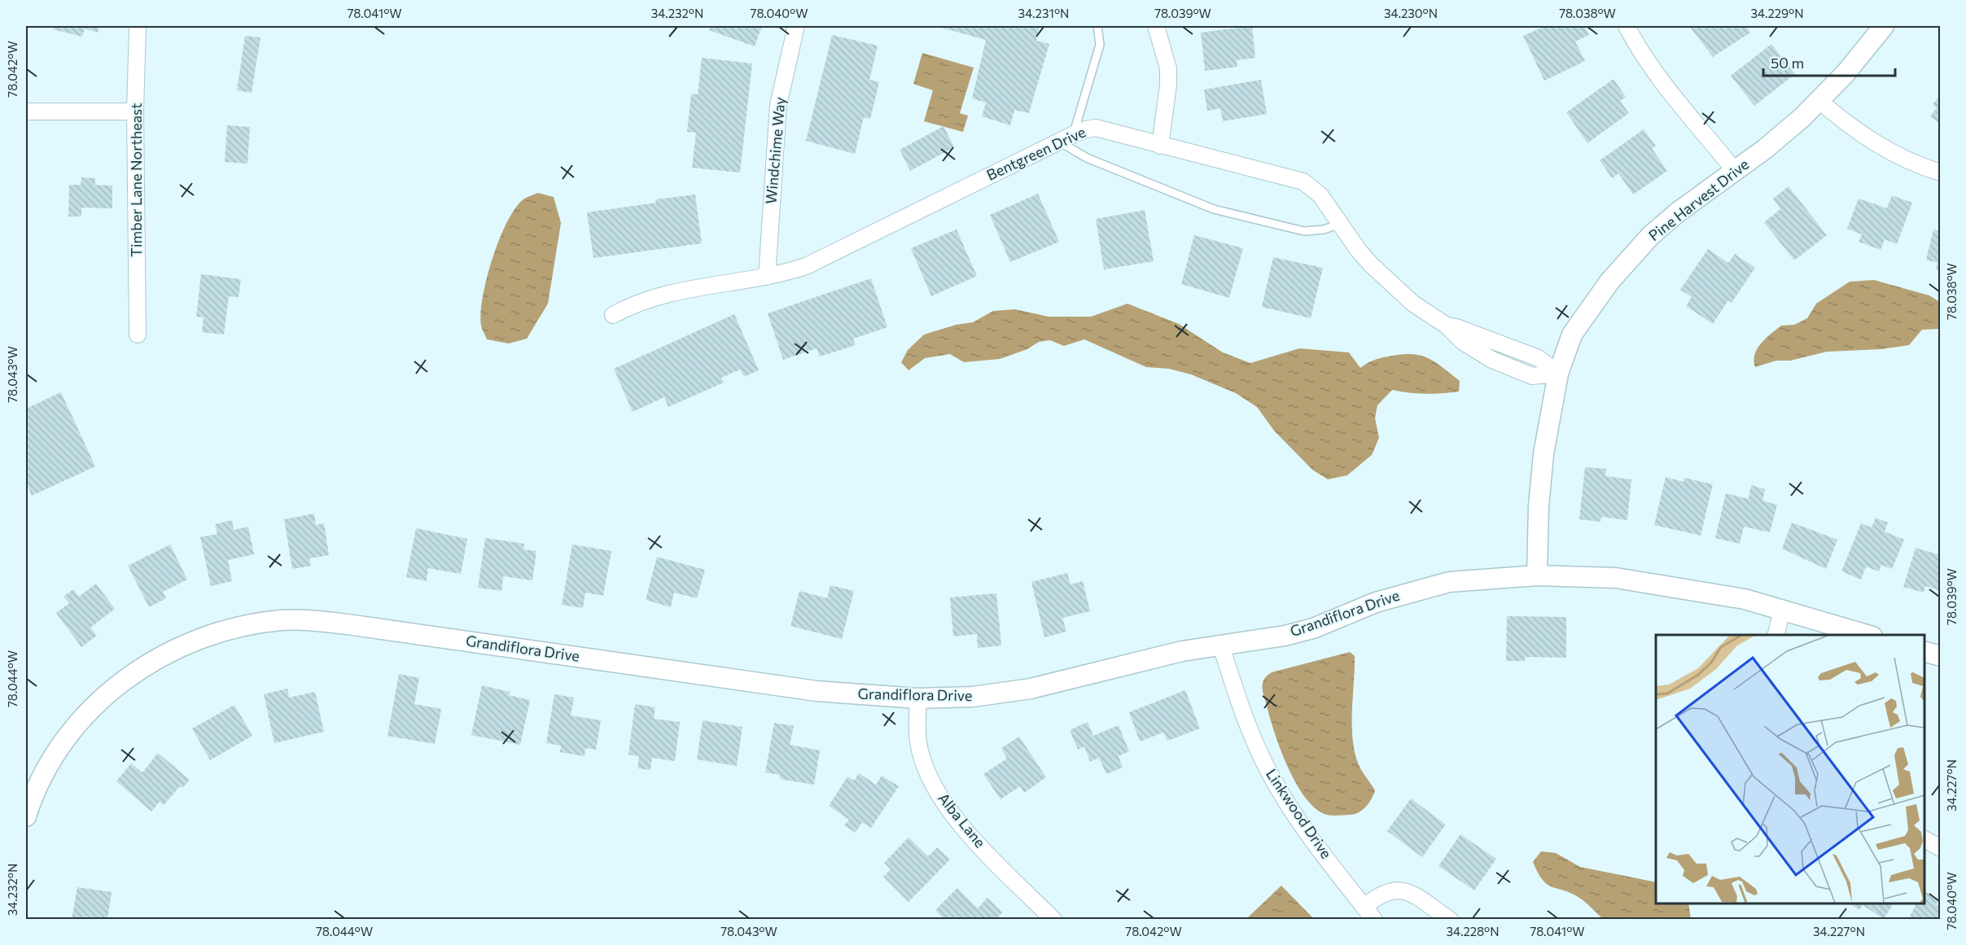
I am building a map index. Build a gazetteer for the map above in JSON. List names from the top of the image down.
{
  "streets": {
    "street": [
      "Windchime Way",
      "Bentgreen Drive",
      "Timber Lane Northeast",
      "Pine Harvest Drive",
      "Grandiflora Drive",
      "Linkwood Drive",
      "Alba Lane"
    ]
  },
  "crossings": [
    ["Windchime Way", "Bentgreen Drive"],
    ["Bentgreen Drive", "Pine Harvest Drive"],
    ["Pine Harvest Drive", "Grandiflora Drive"],
    ["Grandiflora Drive", "Linkwood Drive"],
    ["Grandiflora Drive", "Alba Lane"]
  ],
  "scale_bar": "50 m",
  "coordinates": [
    "78.041°W",
    "34.232°N",
    "78.040°W",
    "34.231°N",
    "78.039°W",
    "34.230°N",
    "78.038°W",
    "34.229°N",
    "78.042°W",
    "78.043°W",
    "78.044°W",
    "34.227°N",
    "34.228°N"
  ]
}
